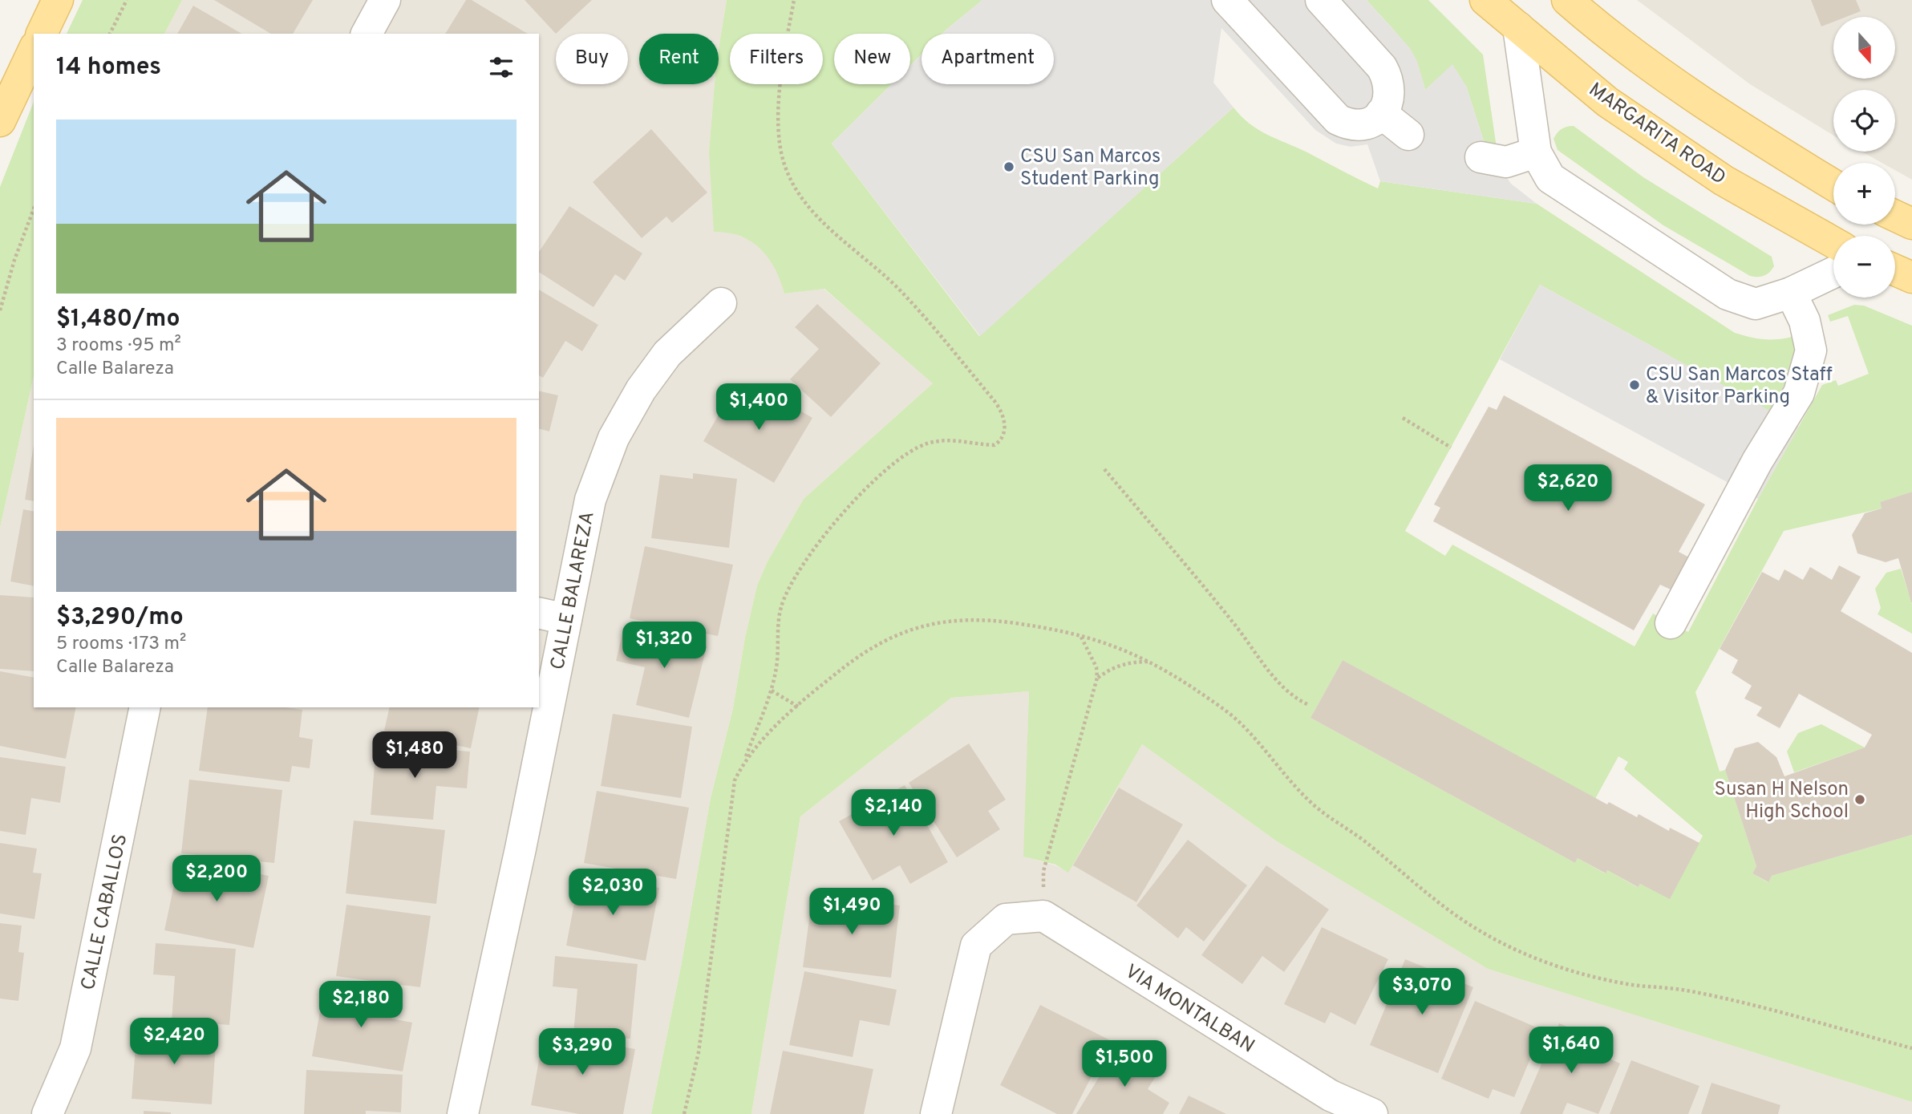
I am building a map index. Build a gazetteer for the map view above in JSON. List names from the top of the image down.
{
  "streets": {
    "main road": ["MARGARITA ROAD"],
    "street": ["CALLE BALAREZA", "CALLE CABALLOS", "VIA MONTALBAN"]
  },
  "places": ["CSU San Marcos Student Parking", "CSU San Marcos Staff & Visitor Parking", "Susan H Nelson High School"],
  "north": "bottom",
  "page": {
    "map_buttons": ["+", "−"],
    "chip": [
      "Buy",
      "Rent",
      "Filters",
      "New",
      "Apartment"
    ],
    "heading": "14 homes",
    "list": [
      {
        "name": "$1,480/mo",
        "note": "3 rooms · 95 m² · Calle Balareza"
      },
      {
        "name": "$3,290/mo",
        "note": "5 rooms · 173 m² · Calle Balareza"
      }
    ],
    "price": [
      "$1,400",
      "$2,620",
      "$1,320",
      "$1,480",
      "$2,140",
      "$2,200",
      "$2,030",
      "$1,490",
      "$3,070",
      "$2,180",
      "$2,420",
      "$1,640",
      "$3,290",
      "$1,500"
    ]
  }
}
